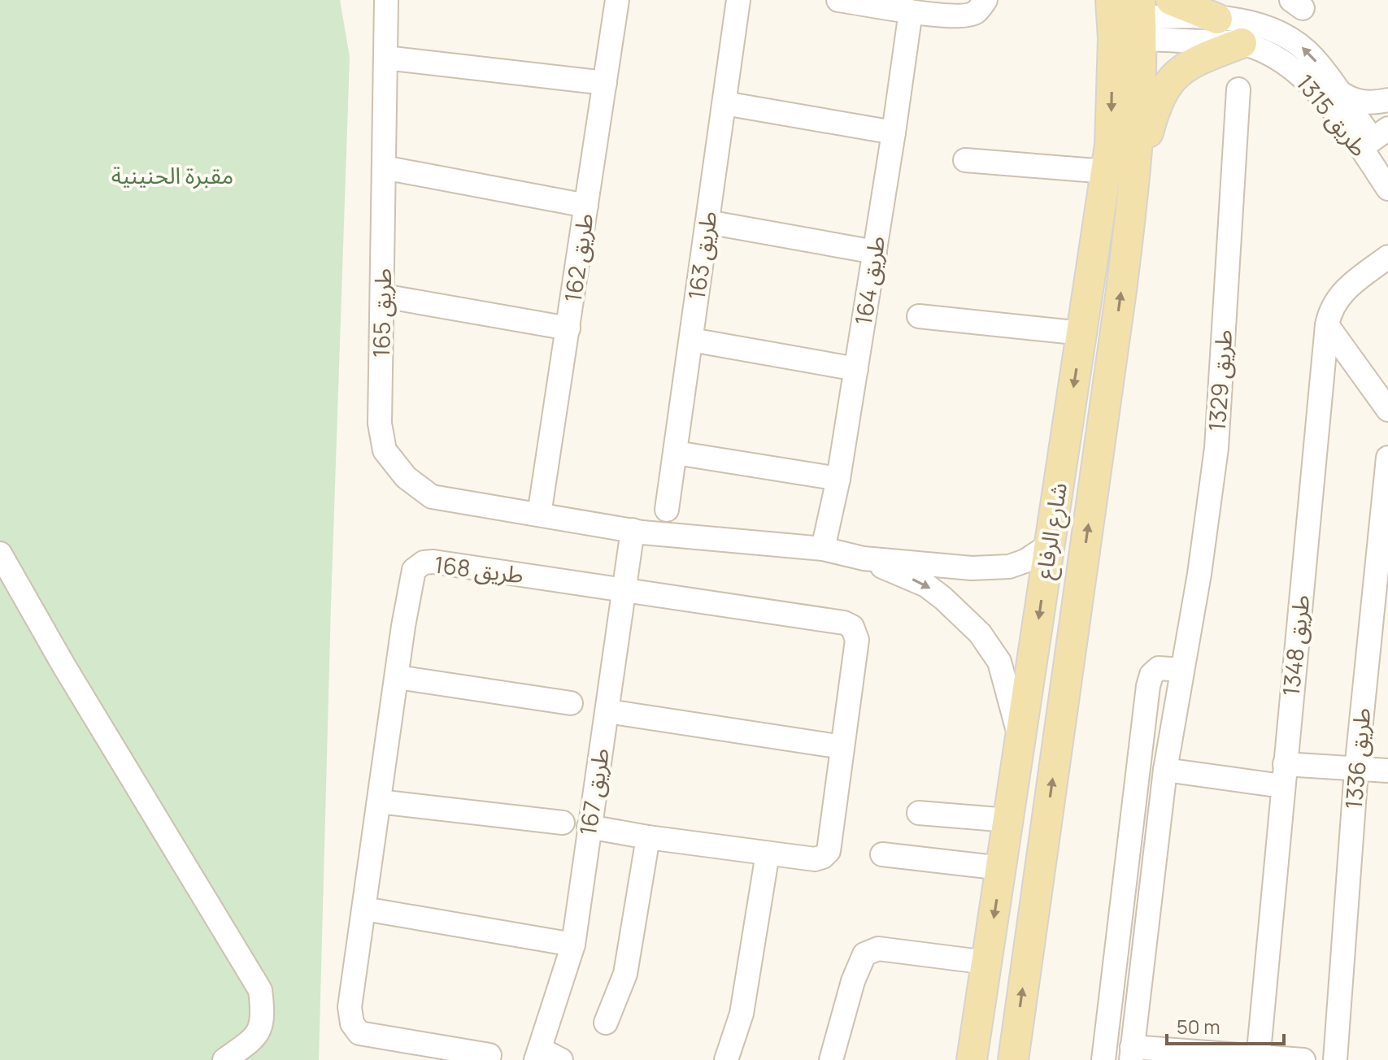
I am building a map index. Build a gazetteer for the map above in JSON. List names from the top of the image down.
{
  "streets": {
    "main road": ["شارع الرفاع"],
    "street": [
      "طريق 1315",
      "طريق 163",
      "طريق 162",
      "طريق 164",
      "طريق 165",
      "طريق 1329",
      "طريق 168",
      "طريق 1348",
      "طريق 1336",
      "طريق 167"
    ]
  },
  "crossings": [
    ["طريق 1315", "شارع الرفاع"],
    ["طريق 162", "طريق 165"],
    ["طريق 164", "طريق 165"],
    ["طريق 165", "طريق 167"],
    ["طريق 168", "طريق 167"]
  ],
  "parks": ["مقبرة الحنينية"],
  "scale_bar": "50 m"
}
